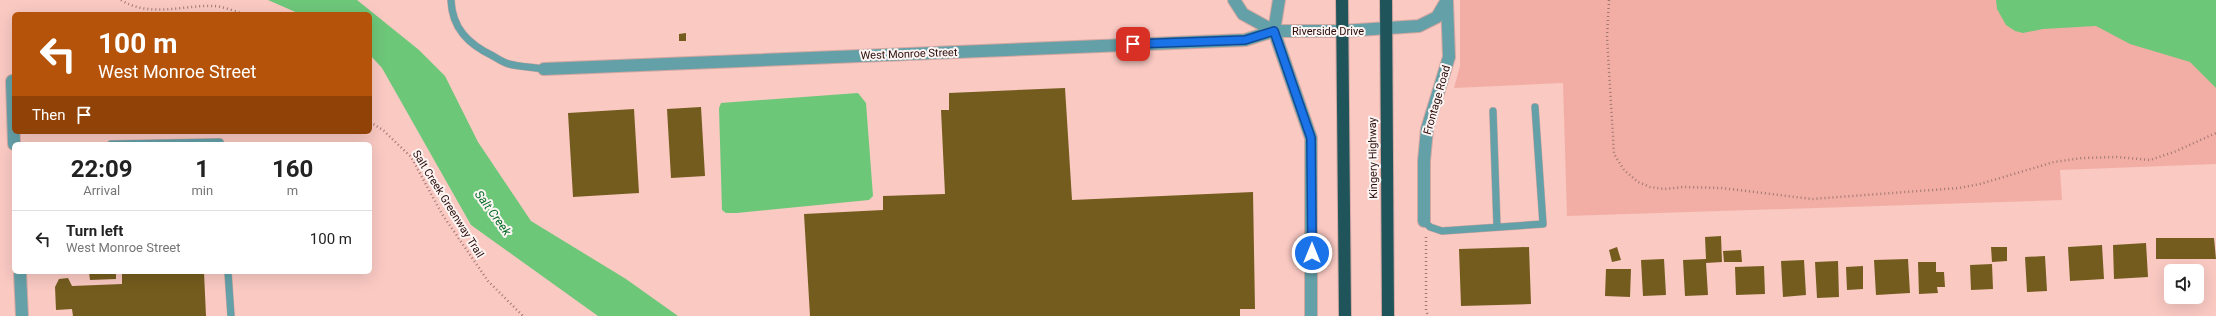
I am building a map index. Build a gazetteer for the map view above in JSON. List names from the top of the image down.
{
  "streets": {
    "highway": ["Kingery Highway"],
    "street": ["Riverside Drive", "West Monroe Street", "Frontage Road"],
    "path": ["Salt Creek Greenway Trail"]
  },
  "crossings": [
    ["Riverside Drive", "West Monroe Street"],
    ["Riverside Drive", "Frontage Road"],
    ["Riverside Drive", "Kingery Highway"],
    ["Frontage Road", "Kingery Highway"]
  ],
  "water": ["Salt Creek"],
  "page": {
    "turn": ["100 m", "West Monroe Street"],
    "then": "Then",
    "eta": [
      "22:09",
      "Arrival",
      "1",
      "min",
      "160",
      "m"
    ],
    "list": [
      {
        "name": "Turn left",
        "note": "West Monroe Street",
        "value": "100 m"
      }
    ]
  }
}
